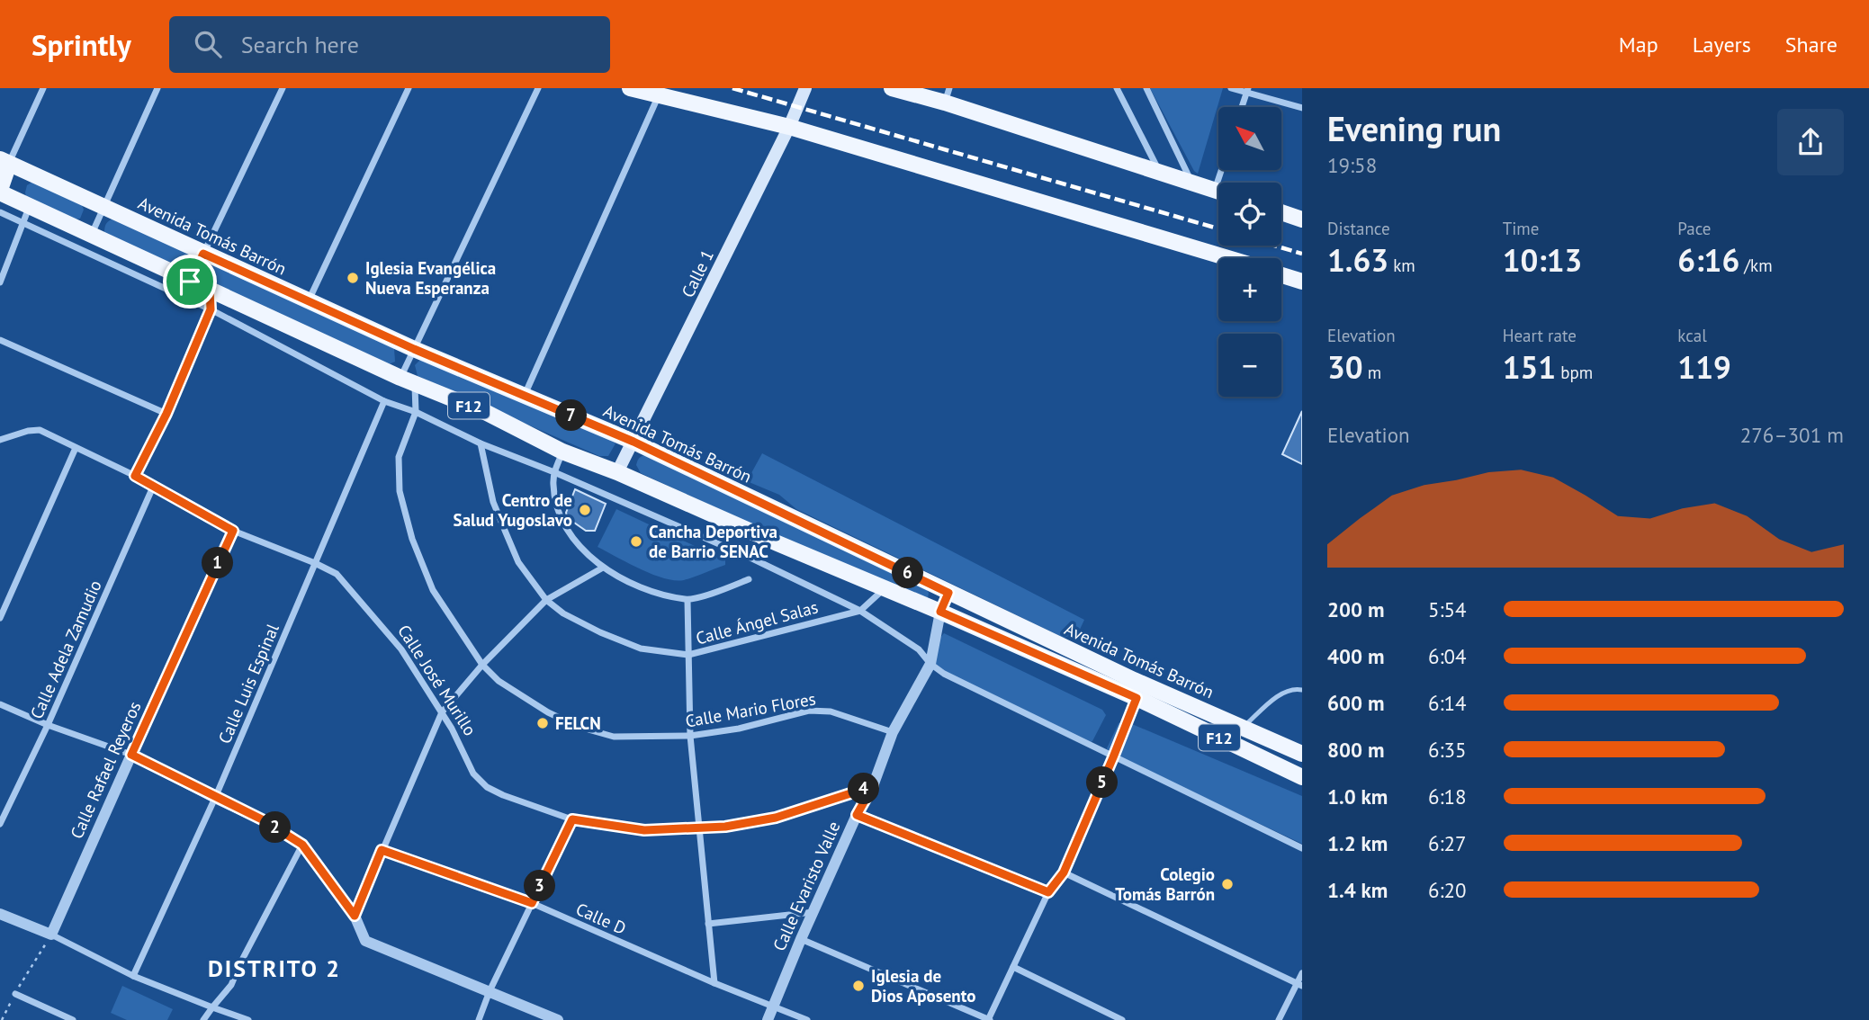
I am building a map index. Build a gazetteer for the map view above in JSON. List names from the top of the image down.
{
  "streets": {
    "main road": ["Avenida Tomás Barrón", "Calle 1", "F12"],
    "street": [
      "Calle Ángel Salas",
      "Calle Adela Zamudio",
      "Calle José Murillo",
      "Calle Luis Espinal",
      "Calle Mario Flores",
      "Calle Rafael Reyeros",
      "Calle Evaristo Valle",
      "Calle D"
    ]
  },
  "crossings": [
    ["Avenida Tomás Barrón", "Calle 1"],
    ["Avenida Tomás Barrón", "Calle Ángel Salas"],
    ["Avenida Tomás Barrón", "Calle Mario Flores"],
    ["Avenida Tomás Barrón", "Calle Evaristo Valle"],
    ["Calle Adela Zamudio", "Calle José Murillo"],
    ["Calle José Murillo", "Calle Luis Espinal"],
    ["Calle José Murillo", "Calle Rafael Reyeros"],
    ["Calle José Murillo", "Calle Evaristo Valle"],
    ["Calle Mario Flores", "Calle Evaristo Valle"],
    ["Calle Evaristo Valle", "Calle D"]
  ],
  "districts": ["DISTRITO 2"],
  "places": [
    "Iglesia Evangélica Nueva Esperanza",
    "Centro de Salud Yugoslavo",
    "Cancha Deportiva de Barrio SENAC",
    "FELCN",
    "Colegio Tomás Barrón",
    "Iglesia de Dios Aposento"
  ],
  "north": "top left",
  "page": {
    "header": "Sprintly",
    "search": "Search here",
    "nav": ["Map", "Layers", "Share"],
    "heading": ["Evening run", "19:58"],
    "map_buttons": ["+", "−"],
    "stats": [
      ["Distance", "1.63 km"],
      ["Time", "10:13"],
      ["Pace", "6:16 /km"],
      ["Elevation", "30 m"],
      ["Heart rate", "151 bpm"],
      ["kcal", "119"]
    ],
    "pins": [
      "7",
      "1",
      "6",
      "5",
      "4",
      "2",
      "3"
    ],
    "chart": ["Elevation", "276–301 m"],
    "list": [
      {
        "name": "200 m",
        "note": "5:54"
      },
      {
        "name": "400 m",
        "note": "6:04"
      },
      {
        "name": "600 m",
        "note": "6:14"
      },
      {
        "name": "800 m",
        "note": "6:35"
      },
      {
        "name": "1.0 km",
        "note": "6:18"
      },
      {
        "name": "1.2 km",
        "note": "6:27"
      },
      {
        "name": "1.4 km",
        "note": "6:20"
      }
    ]
  }
}
